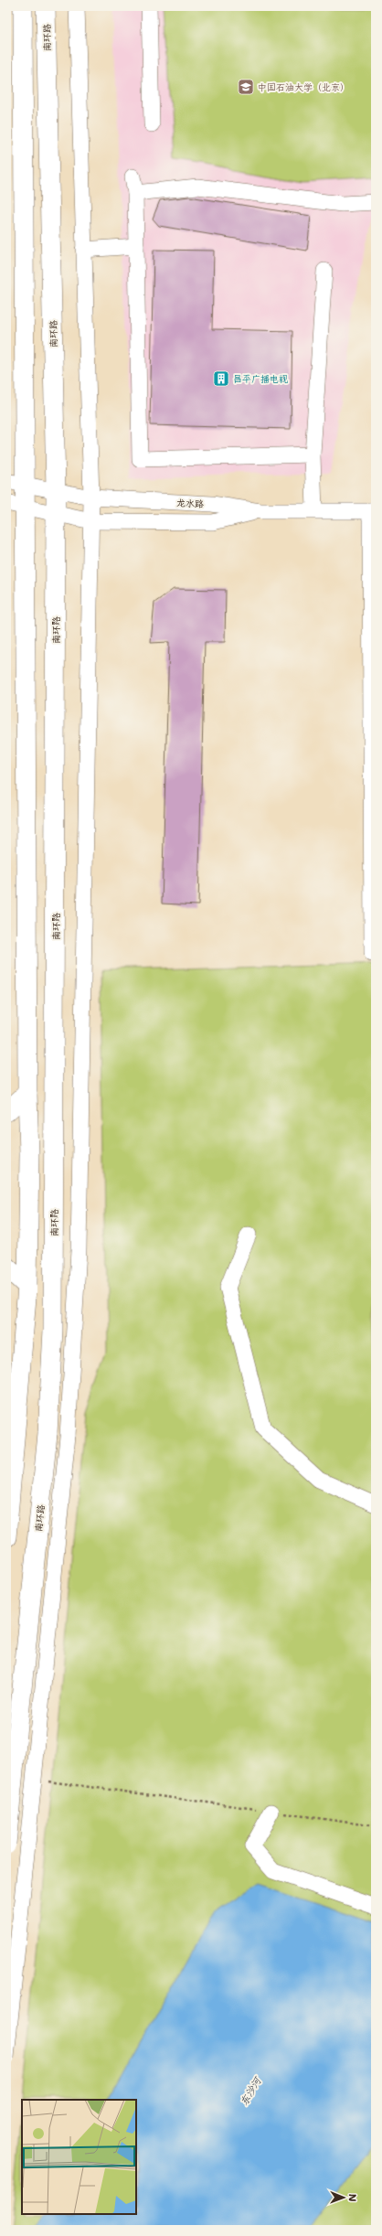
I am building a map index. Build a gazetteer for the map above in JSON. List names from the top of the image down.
{
  "streets": {
    "main road": ["南环路"],
    "street": ["龙水路"]
  },
  "crossings": [
    ["南环路", "龙水路"]
  ],
  "water": ["东沙河"],
  "places": {
    "school or university": ["中国石油大学（北京）"],
    "building": ["昌平广播电视"]
  },
  "north": "right"
}
